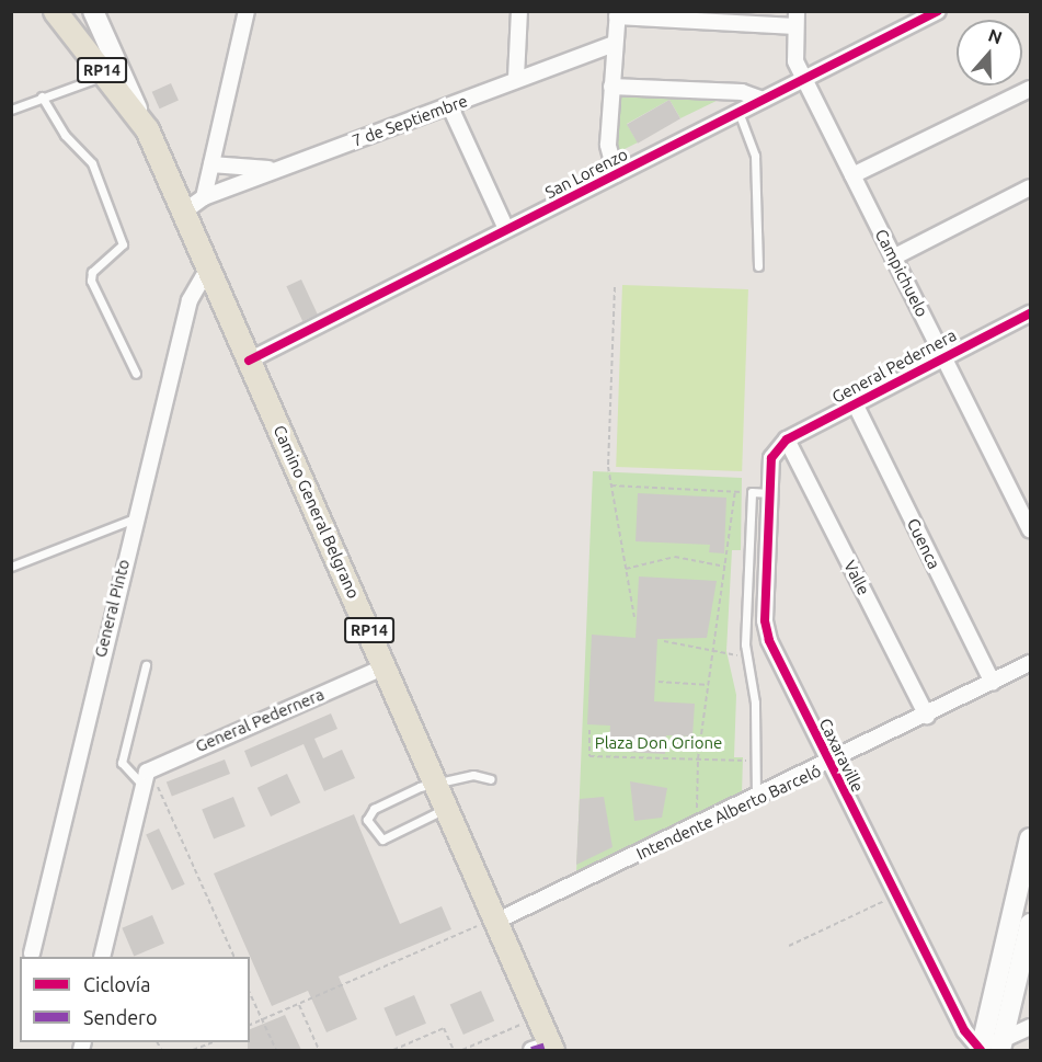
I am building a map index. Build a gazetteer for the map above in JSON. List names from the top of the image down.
{
  "streets": {
    "main road": ["RP14", "Camino General Belgrano"],
    "street": [
      "7 de Septiembre",
      "San Lorenzo",
      "Campichuelo",
      "General Pedernera",
      "Cuenca",
      "Valle",
      "General Pinto",
      "Caxaraville",
      "Intendente Alberto Barceló"
    ]
  },
  "crossings": [
    ["RP14", "Camino General Belgrano"],
    ["San Lorenzo", "Campichuelo"],
    ["San Lorenzo", "Camino General Belgrano"],
    ["Campichuelo", "General Pedernera"],
    ["General Pedernera", "Camino General Belgrano"],
    ["General Pedernera", "Cuenca"],
    ["General Pedernera", "Valle"],
    ["General Pedernera", "Caxaraville"],
    ["Camino General Belgrano", "General Pinto"],
    ["Camino General Belgrano", "Intendente Alberto Barceló"],
    ["Cuenca", "Intendente Alberto Barceló"],
    ["Valle", "Intendente Alberto Barceló"],
    ["Caxaraville", "Intendente Alberto Barceló"]
  ],
  "parks": ["Plaza Don Orione"],
  "legend": ["Ciclovía", "Sendero"],
  "north": "top"
}
